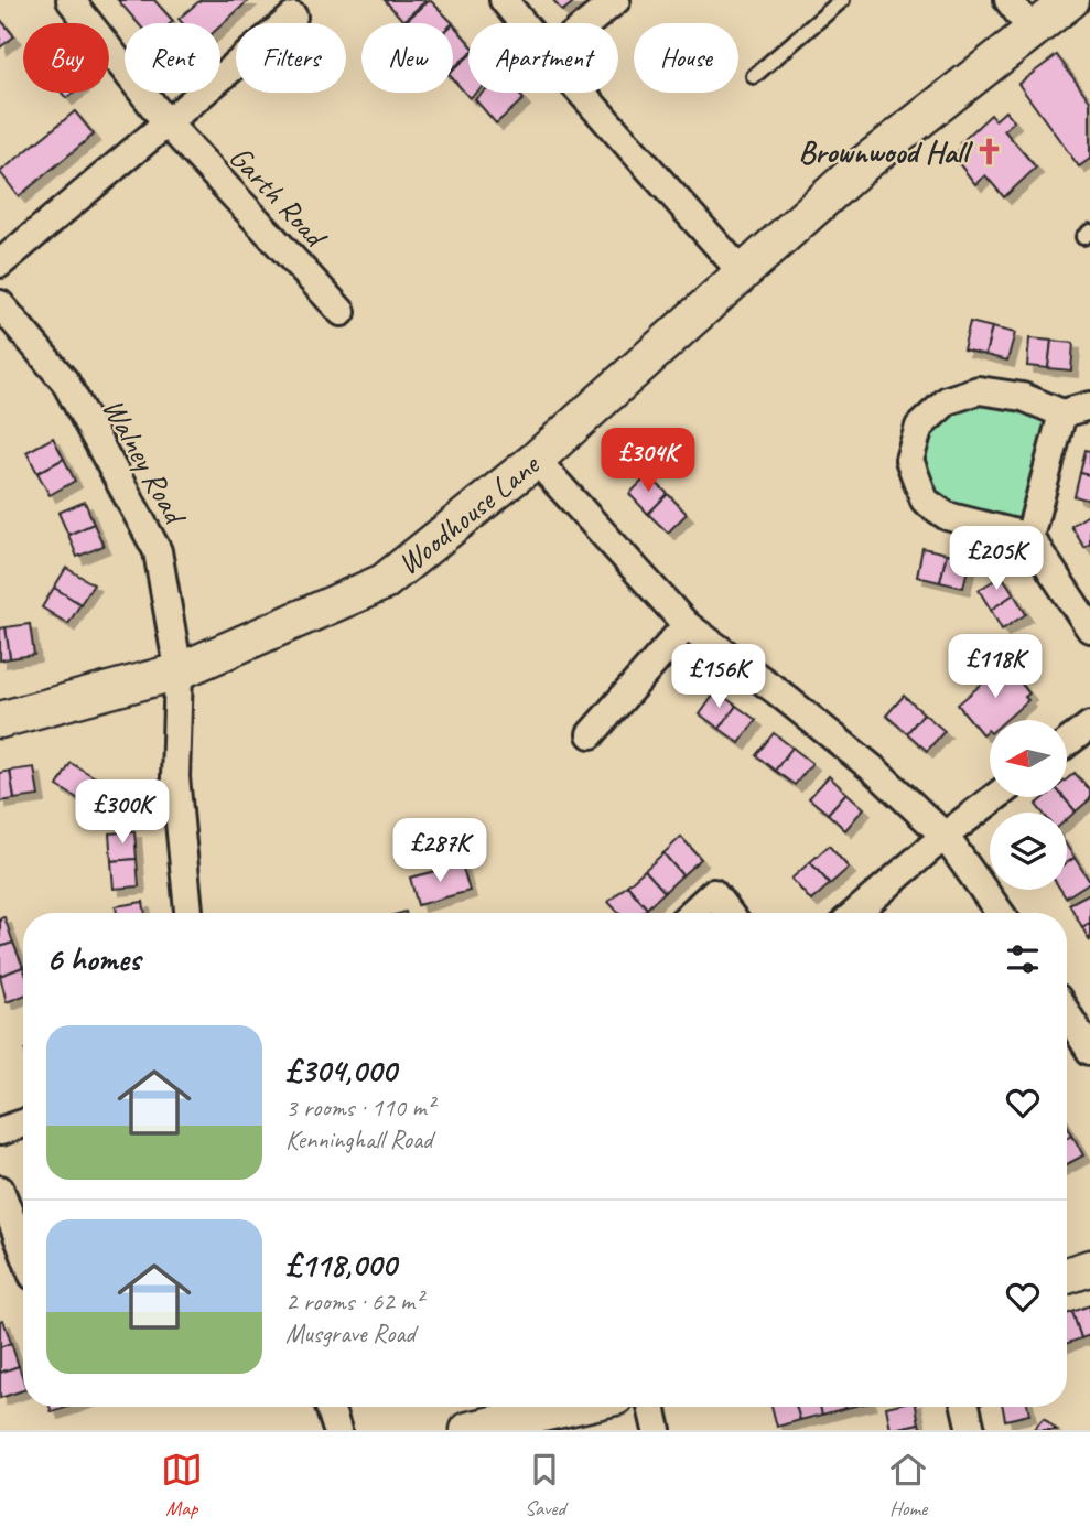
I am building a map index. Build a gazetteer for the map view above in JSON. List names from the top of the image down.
{
  "streets": {
    "street": ["Garth Road", "Walney Road", "Woodhouse Lane"]
  },
  "crossings": [
    ["Walney Road", "Woodhouse Lane"]
  ],
  "places": {
    "church": ["Brownwood Hall"]
  },
  "north": "left",
  "page": {
    "chip": [
      "Buy",
      "Rent",
      "Filters",
      "New",
      "Apartment",
      "House"
    ],
    "price": [
      "£304K",
      "£205K",
      "£118K",
      "£156K",
      "£300K",
      "£287K"
    ],
    "heading": "6 homes",
    "list": [
      {
        "name": "£304,000",
        "note": "3 rooms · 110 m² · Kenninghall Road"
      },
      {
        "name": "£118,000",
        "note": "2 rooms · 62 m² · Musgrave Road"
      }
    ],
    "tabs": ["Map", "Saved", "Home"]
  }
}
